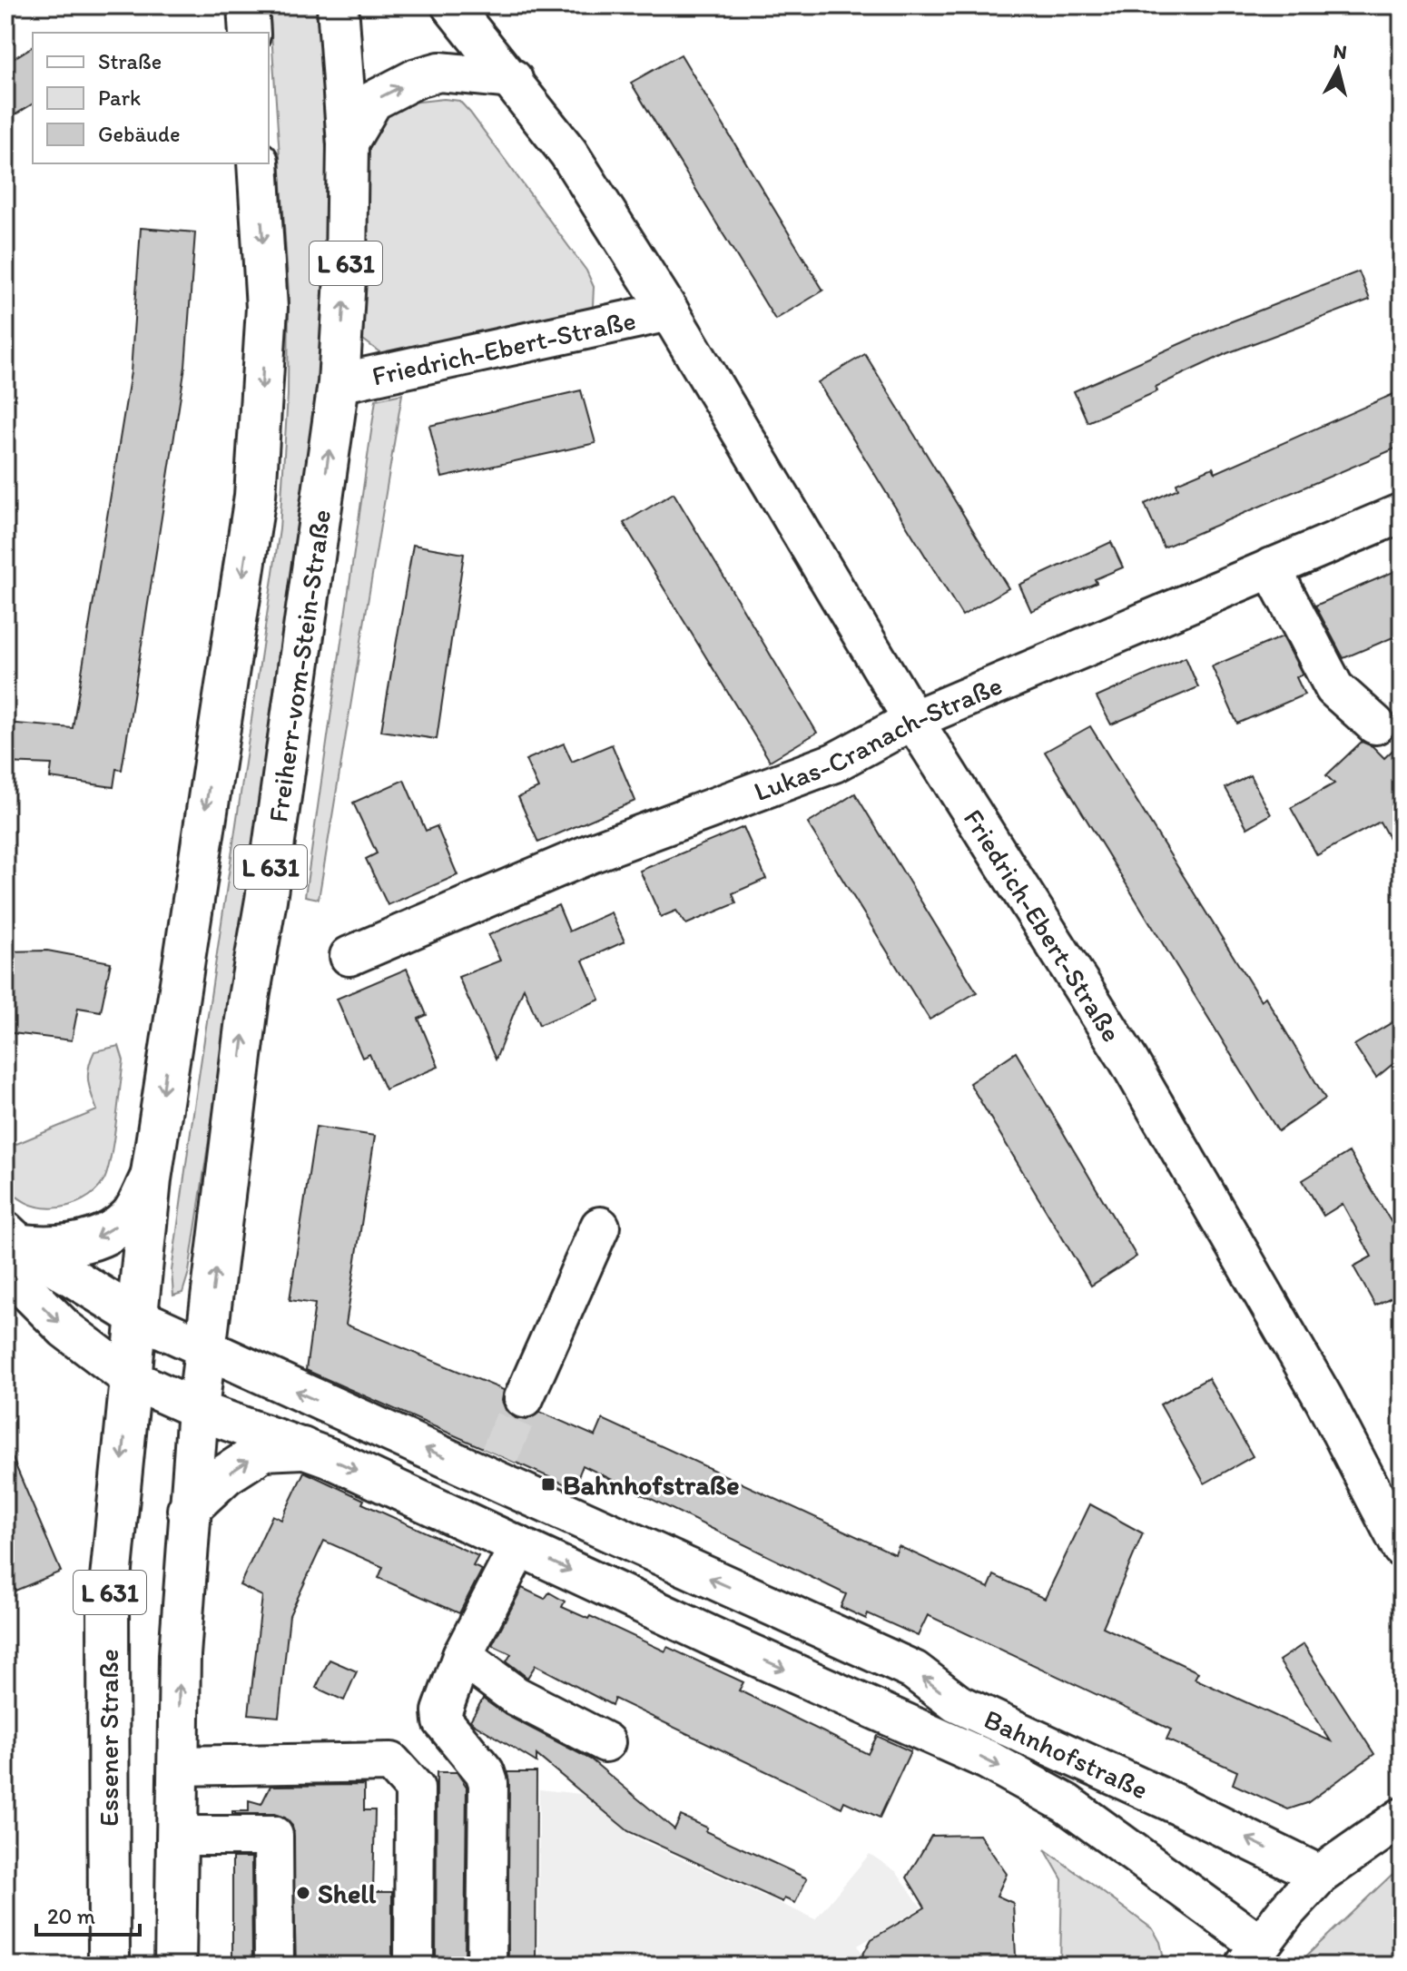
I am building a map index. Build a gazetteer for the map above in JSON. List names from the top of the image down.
{
  "streets": {
    "main road": ["L 631", "Freiherr-vom-Stein-Straße", "Essener Straße"],
    "street": ["Friedrich-Ebert-Straße", "Lukas-Cranach-Straße", "Bahnhofstraße"]
  },
  "crossings": [
    ["L 631", "Freiherr-vom-Stein-Straße"],
    ["L 631", "Essener Straße"],
    ["L 631", "Bahnhofstraße"],
    ["Friedrich-Ebert-Straße", "Freiherr-vom-Stein-Straße"],
    ["Friedrich-Ebert-Straße", "Lukas-Cranach-Straße"],
    ["Freiherr-vom-Stein-Straße", "Bahnhofstraße"],
    ["Essener Straße", "Bahnhofstraße"]
  ],
  "places": {
    "transit": ["Bahnhofstraße"],
    "other": ["Shell"]
  },
  "legend": ["Straße", "Park", "Gebäude"],
  "scale_bar": "20 m",
  "north": "top"
}
